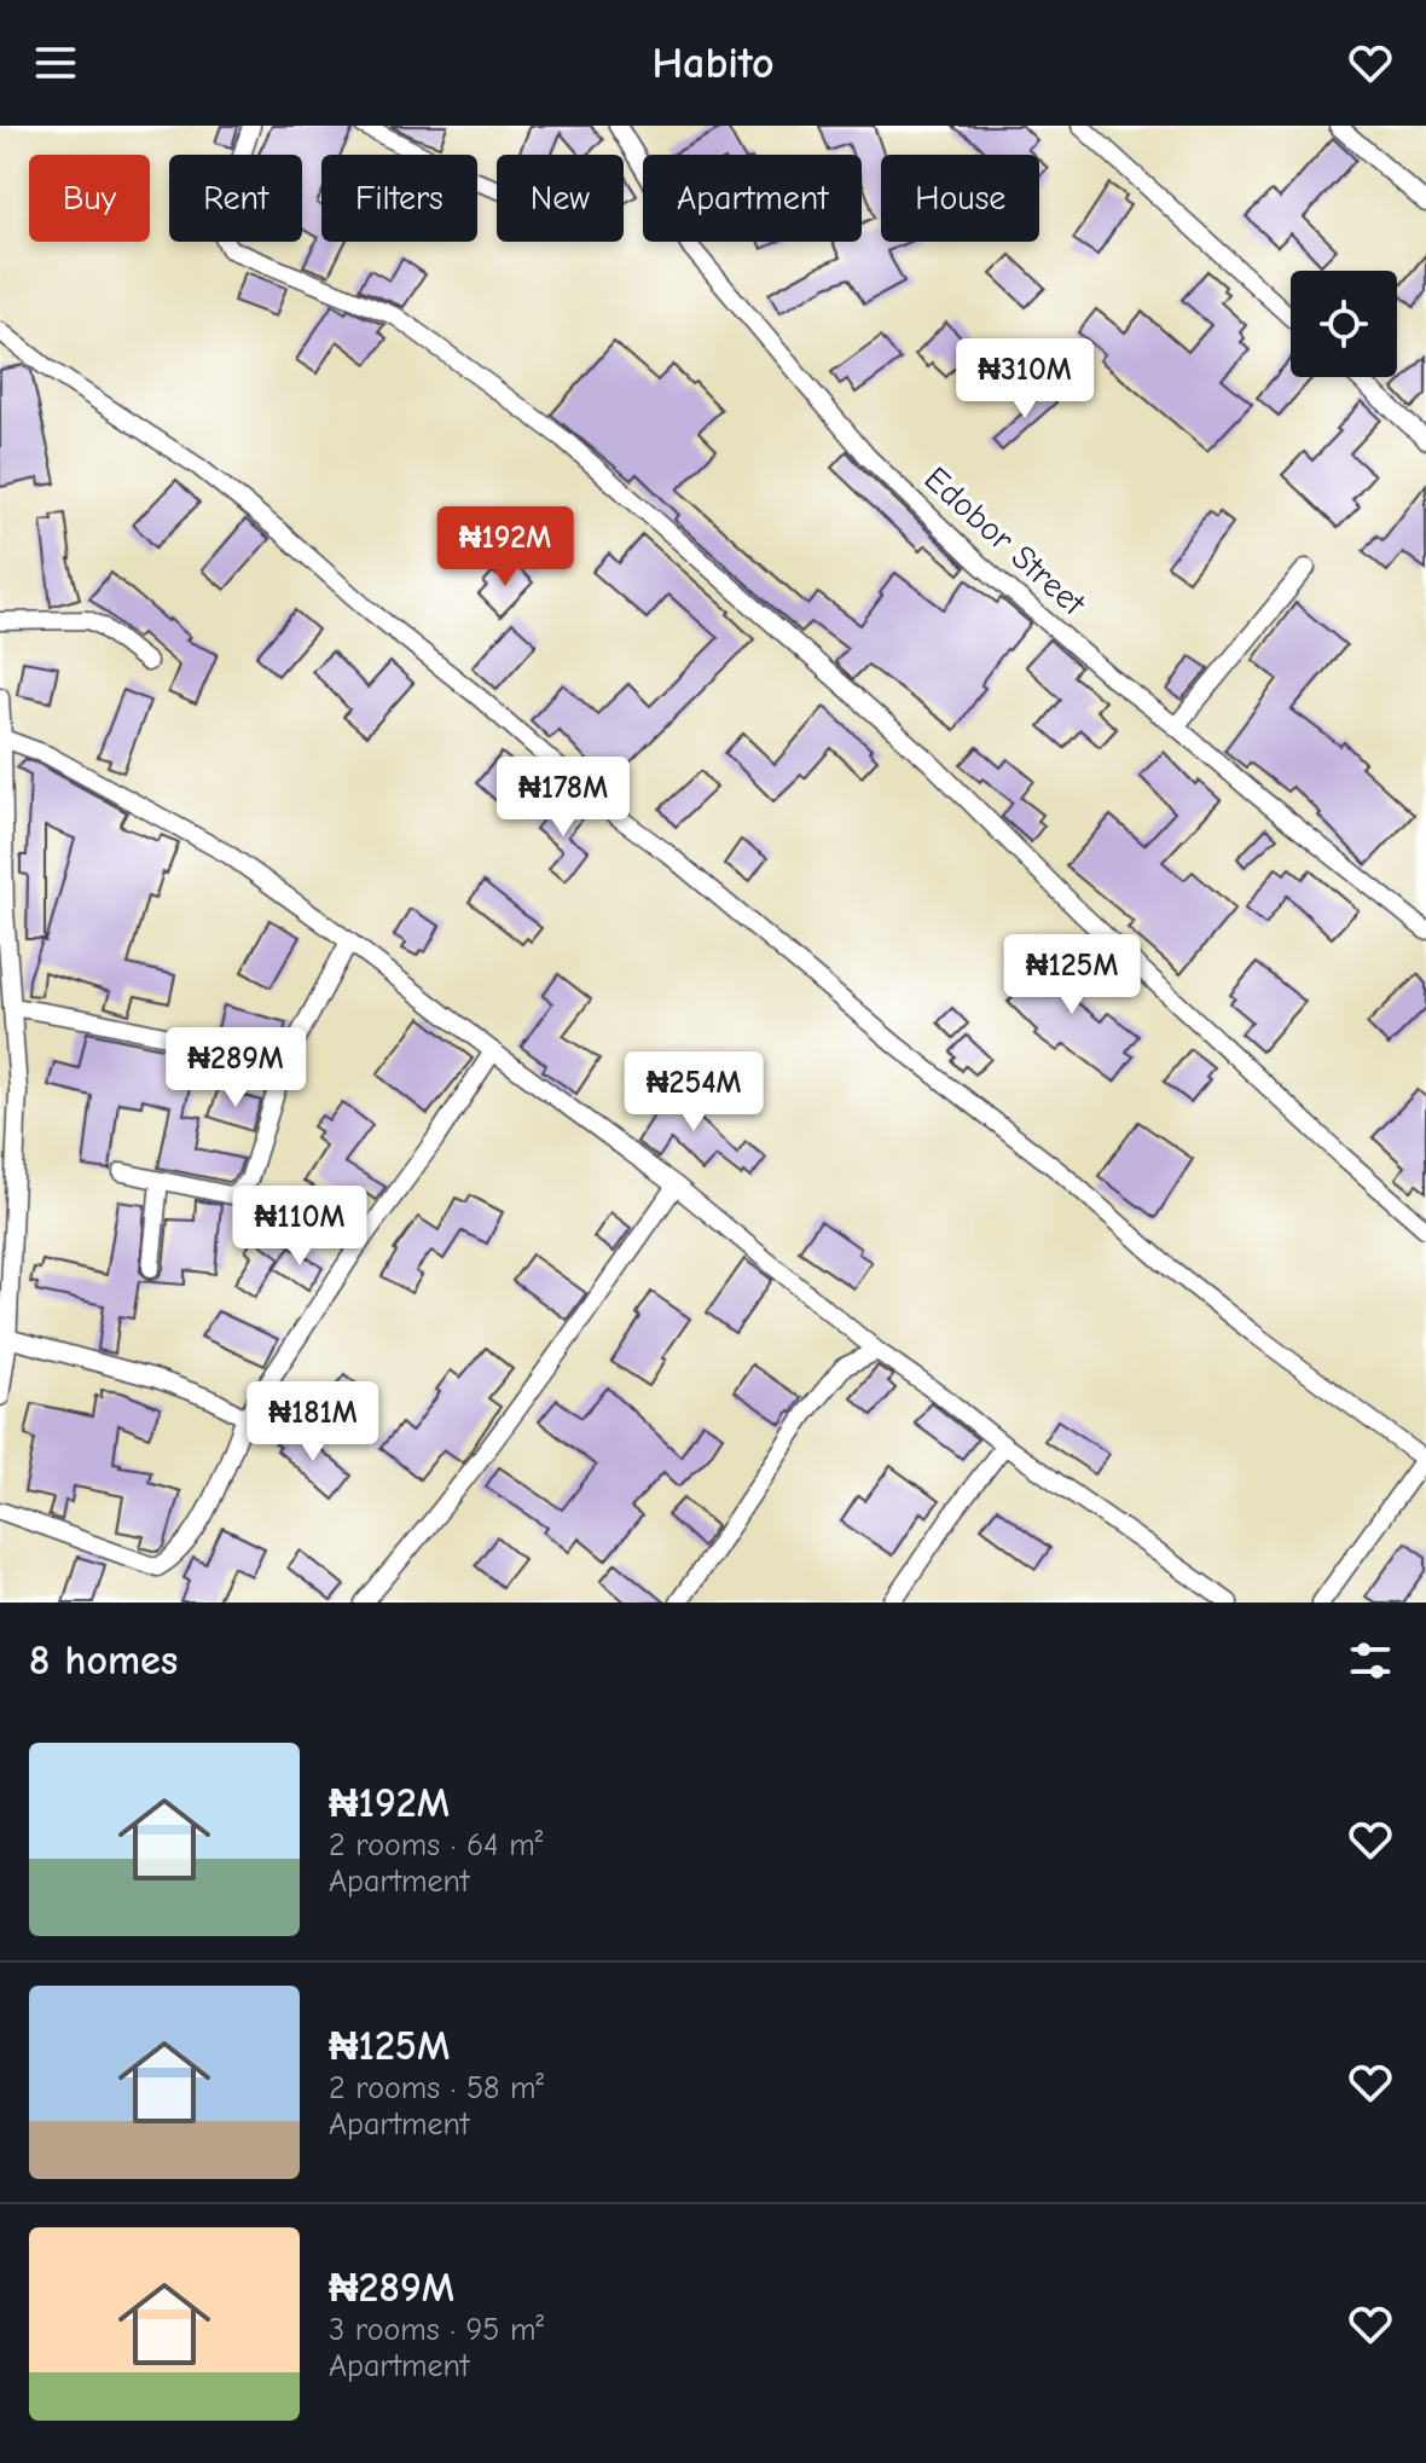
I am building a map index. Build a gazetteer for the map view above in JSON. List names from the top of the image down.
{
  "streets": {
    "street": ["Edobor Street"]
  },
  "page": {
    "header": "Habito",
    "chip": [
      "Buy",
      "Rent",
      "Filters",
      "New",
      "Apartment",
      "House"
    ],
    "price": [
      "₦310M",
      "₦192M",
      "₦178M",
      "₦125M",
      "₦289M",
      "₦254M",
      "₦110M",
      "₦181M"
    ],
    "heading": "8 homes",
    "list": [
      {
        "name": "₦192M",
        "note": "2 rooms · 64 m² · Apartment"
      },
      {
        "name": "₦125M",
        "note": "2 rooms · 58 m² · Apartment"
      },
      {
        "name": "₦289M",
        "note": "3 rooms · 95 m² · Apartment"
      }
    ]
  }
}
